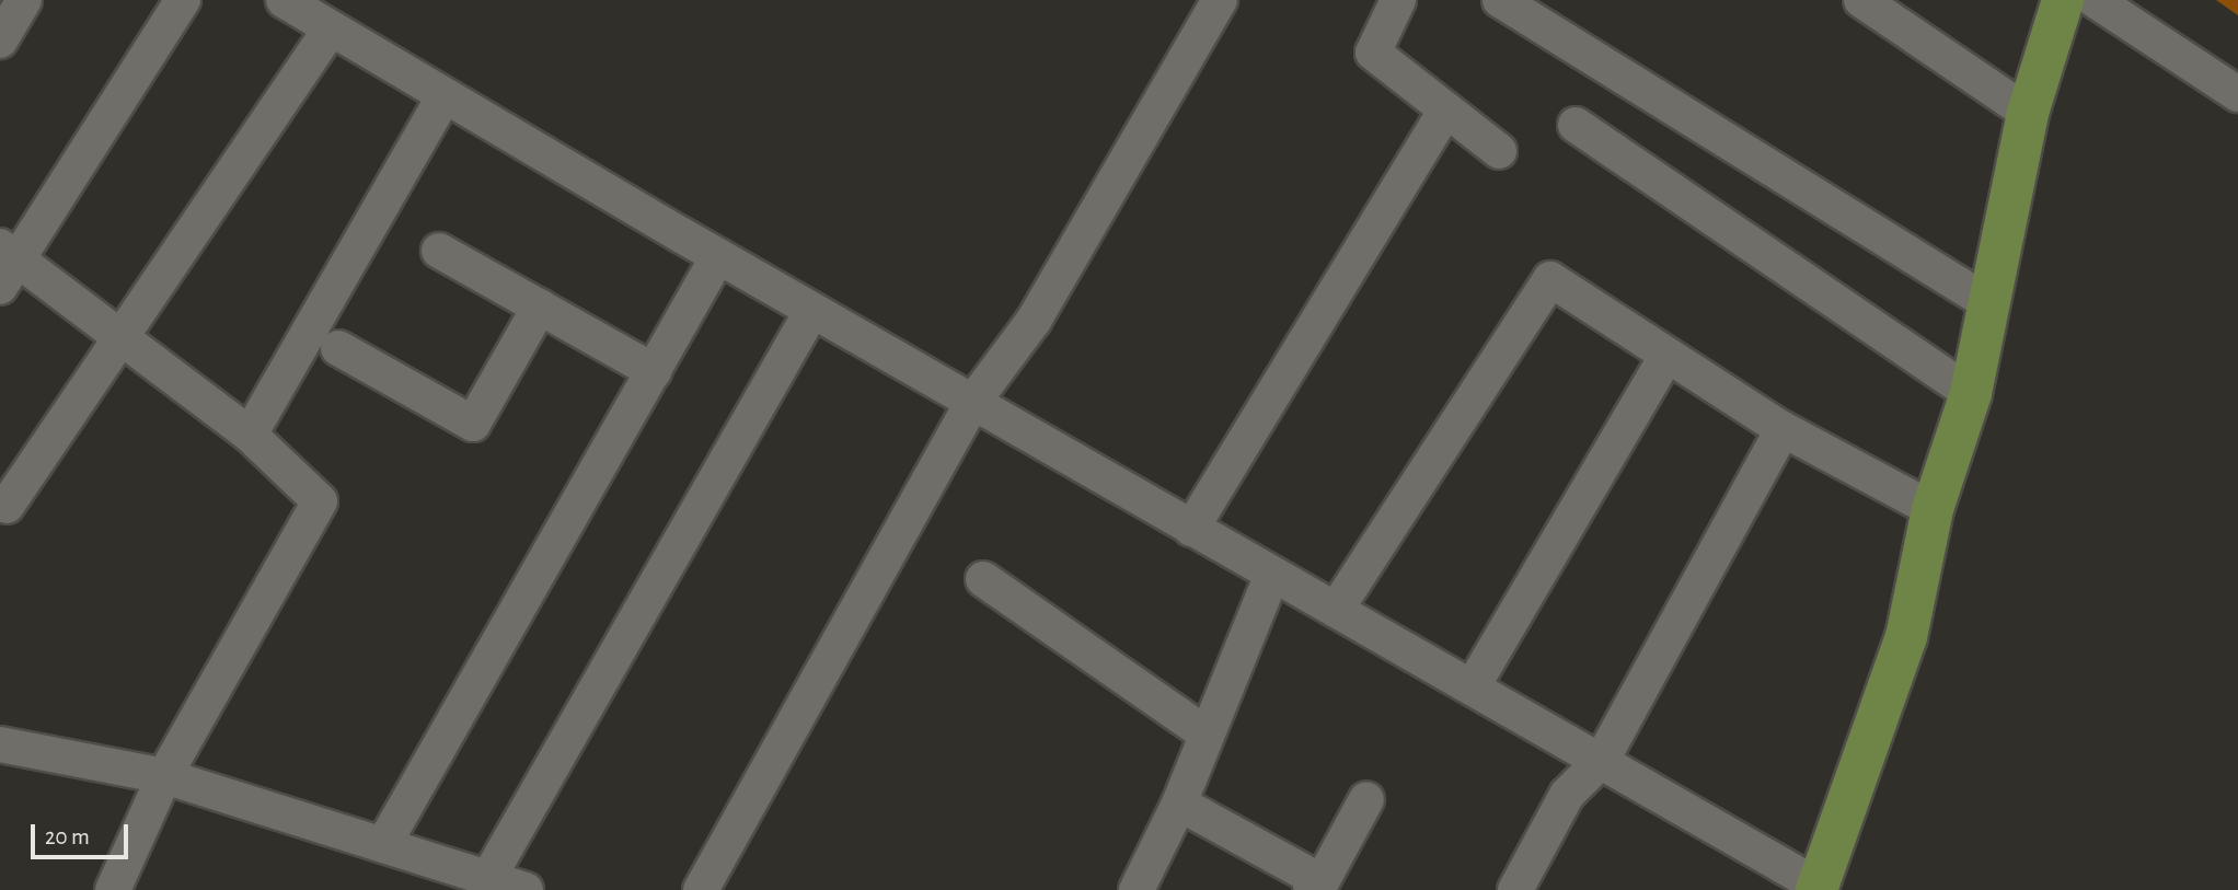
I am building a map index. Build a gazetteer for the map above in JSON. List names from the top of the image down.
{
  "scale_bar": "20 m"
}
